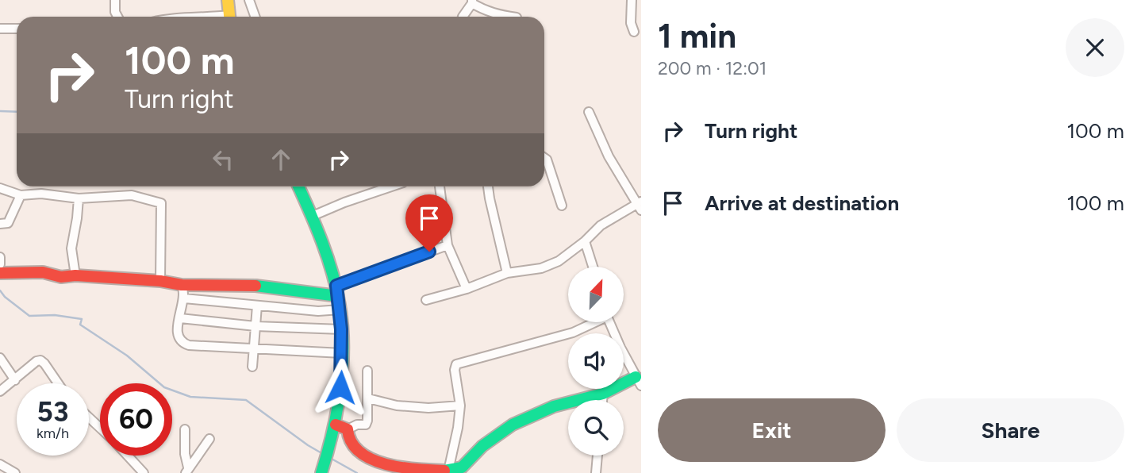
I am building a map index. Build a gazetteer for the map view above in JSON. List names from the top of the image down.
{
  "north": "top right",
  "page": {
    "heading": ["1 min", "200 m · 12:01"],
    "turn": ["100 m", "Turn right"],
    "list": [
      {
        "name": "Turn right",
        "value": "100 m"
      },
      {
        "name": "Arrive at destination",
        "value": "100 m"
      }
    ],
    "speed": "53 km/h",
    "limit": "60",
    "buttons": ["Exit", "Share"]
  }
}
